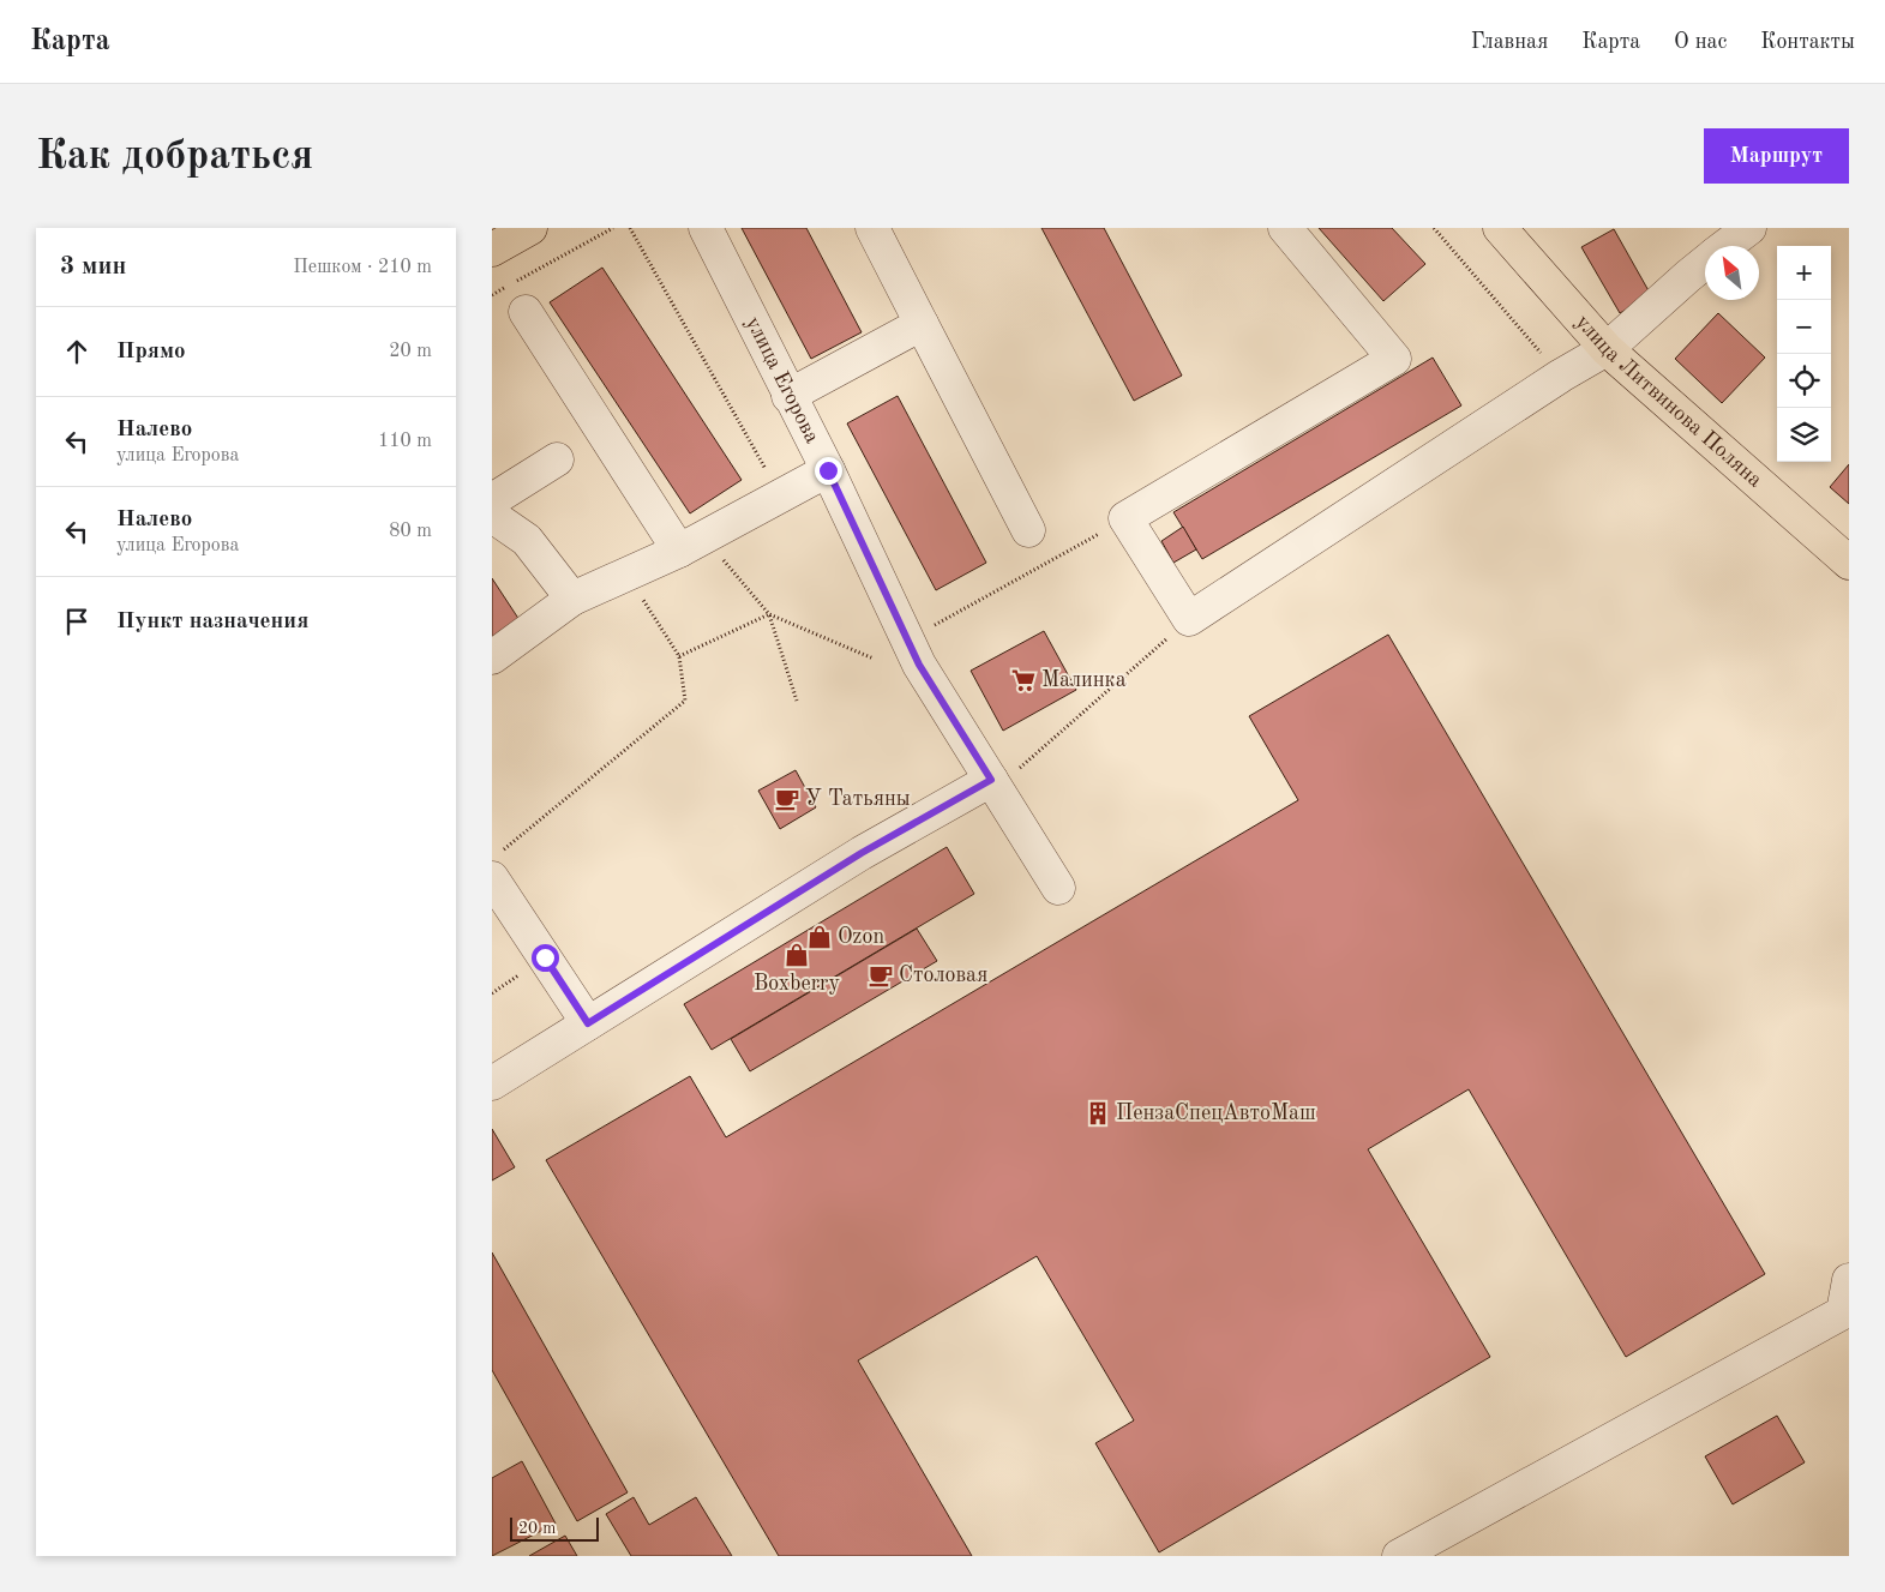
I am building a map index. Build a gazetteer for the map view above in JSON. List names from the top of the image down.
{
  "streets": {
    "main road": ["улица Литвинова Поляна"],
    "street": ["улица Егорова"]
  },
  "places": {
    "supermarket": ["Малинка"],
    "cafe": ["У Татьяны", "Столовая"],
    "shop": ["Ozon", "Boxberry"],
    "building": ["ПензаСпецАвтоМаш"]
  },
  "scale_bar": "20 m",
  "north": "top left",
  "page": {
    "header": "Карта",
    "nav": [
      "Главная",
      "Карта",
      "О нас",
      "Контакты"
    ],
    "buttons": "Маршрут",
    "title": "Как добраться",
    "heading": ["3 мин", "Пешком · 210 m"],
    "map_buttons": ["+", "−"],
    "list": [
      ["Прямо", "20 m"],
      ["Налево", "улица Егорова", "110 m"],
      ["Налево", "улица Егорова", "80 m"],
      "Пункт назначения"
    ],
    "scale": "20 m"
  }
}
